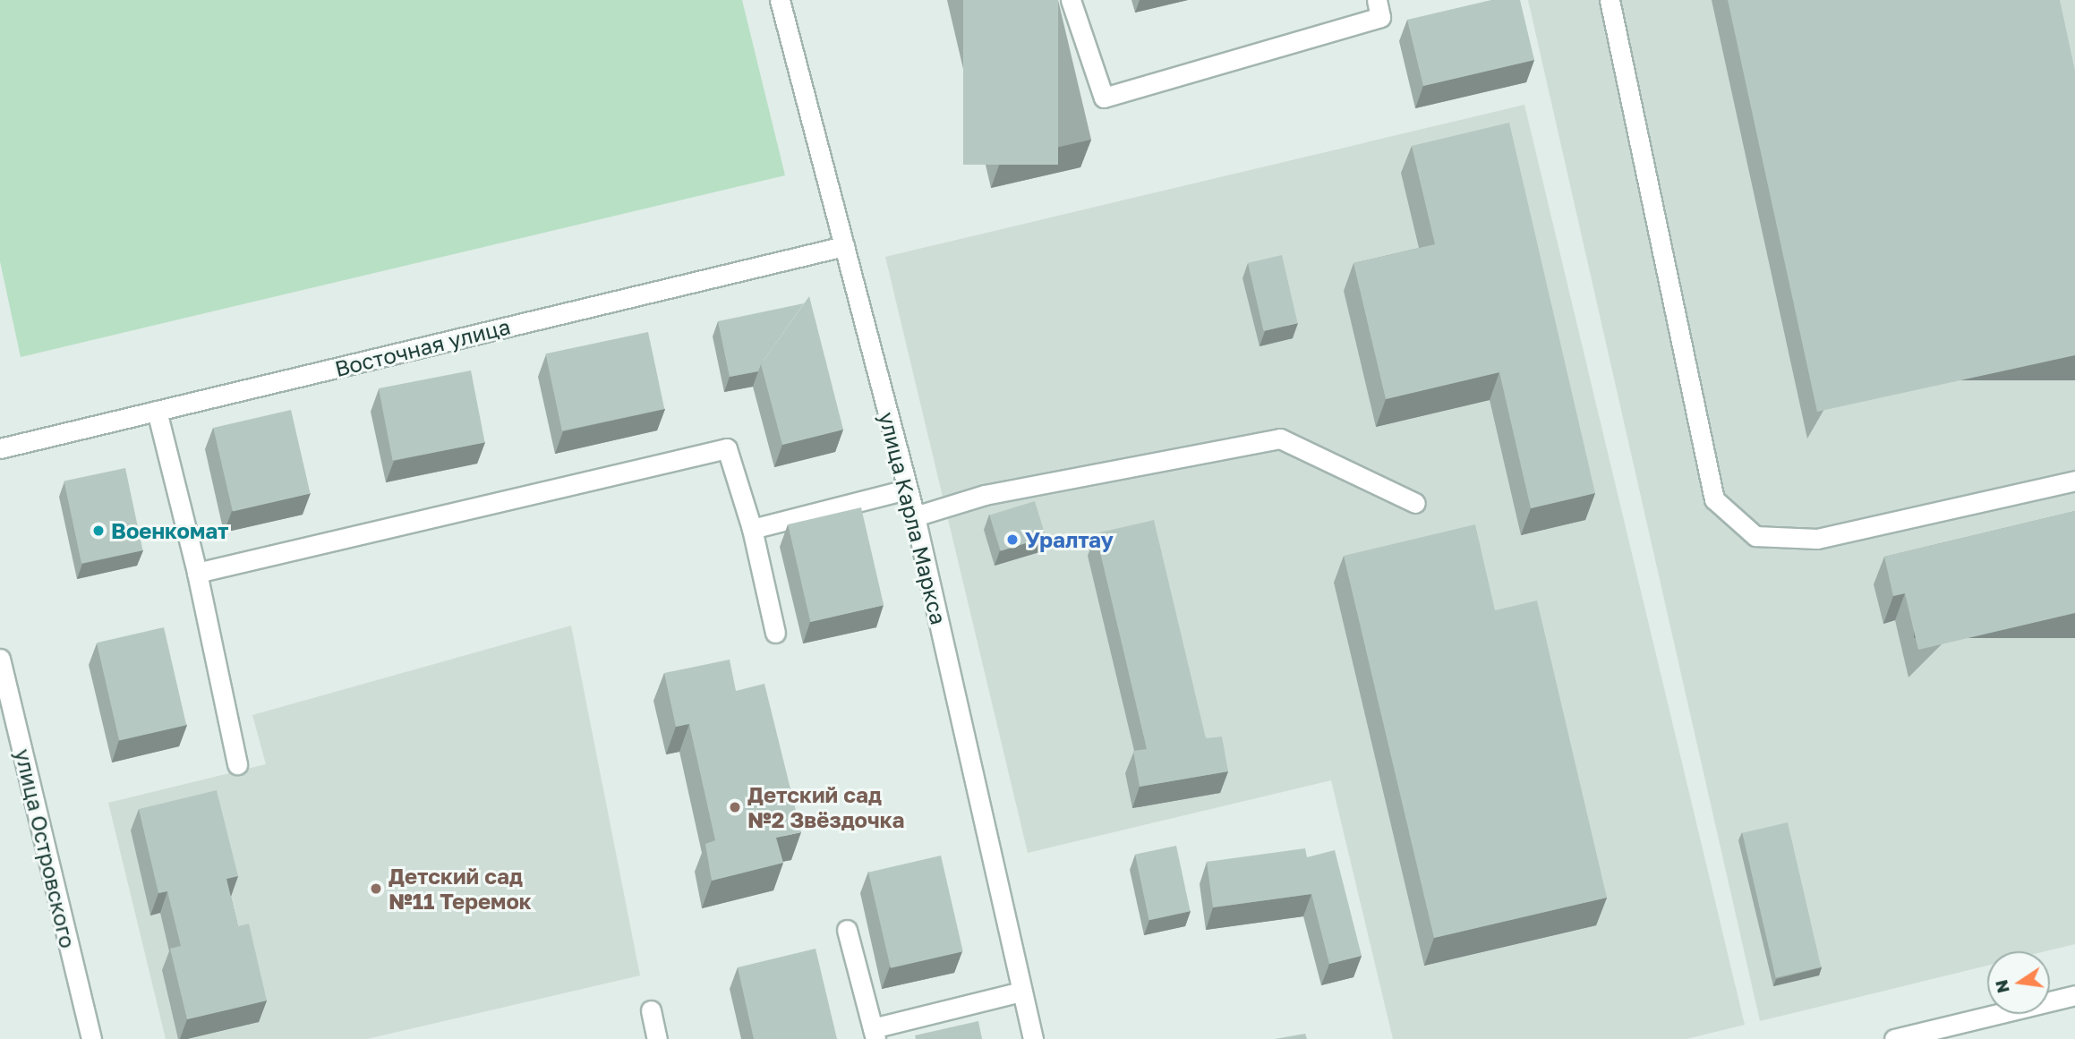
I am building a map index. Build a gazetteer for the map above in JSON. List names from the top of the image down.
{
  "streets": {
    "street": ["Восточная улица", "улица Карла Маркса", "улица Островского"]
  },
  "crossings": [
    ["Восточная улица", "улица Карла Маркса"]
  ],
  "places": [
    "Военкомат",
    "Уралтау",
    "Детский сад №2 Звёздочка",
    "Детский сад №11 Теремок"
  ],
  "north": "left"
}
